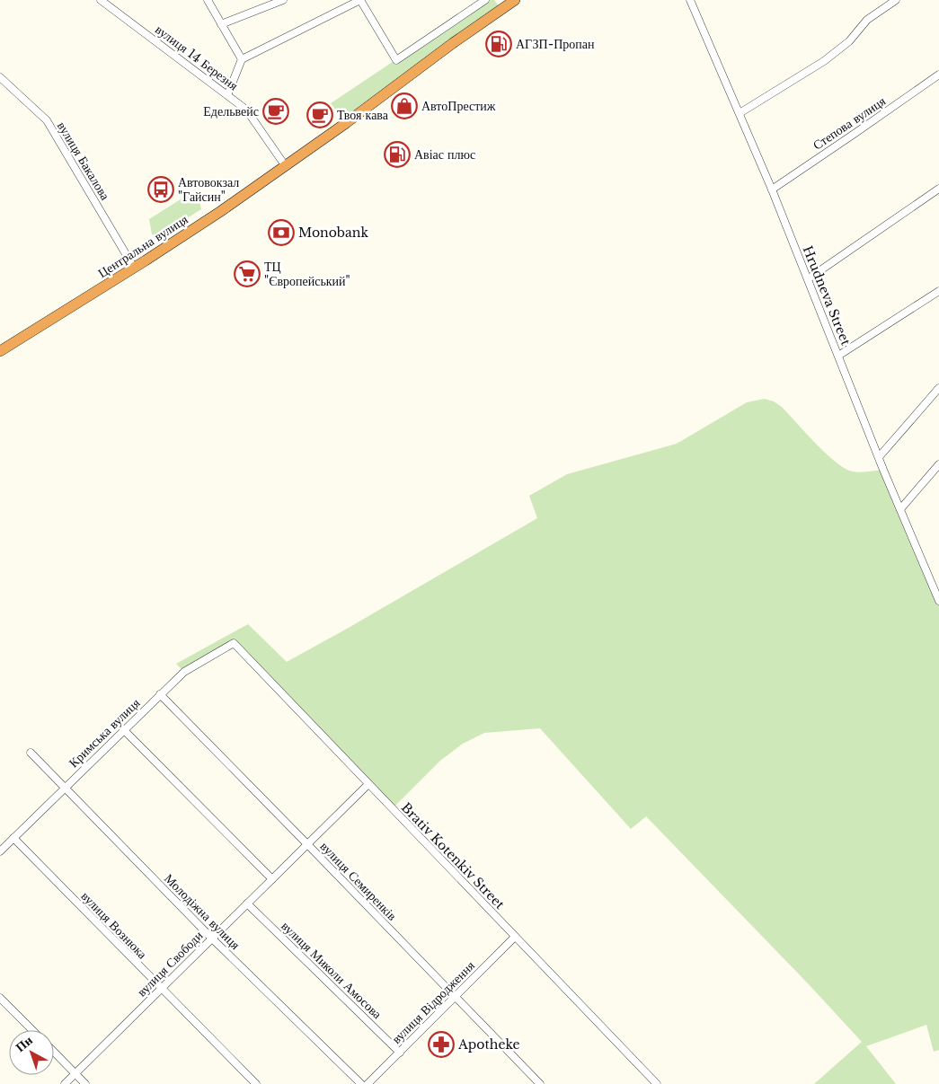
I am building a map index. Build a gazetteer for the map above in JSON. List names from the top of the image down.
{
  "streets": {
    "highway": ["Центральна вулиця"],
    "street": [
      "вулиця 14 Березня",
      "Степова вулиця",
      "вулиця Бакалова",
      "Hrudneva Street",
      "Кримська вулиця",
      "Brativ Kotenkiv Street",
      "вулиця Семиренків",
      "Молодіжна вулиця",
      "вулиця Вознюка",
      "вулиця Свободи",
      "вулиця Миколи Амосова",
      "вулиця Відродження"
    ]
  },
  "crossings": [
    ["вулиця 14 Березня", "Центральна вулиця"],
    ["Степова вулиця", "Hrudneva Street"],
    ["вулиця Бакалова", "Центральна вулиця"],
    ["Кримська вулиця", "Brativ Kotenkiv Street"],
    ["Кримська вулиця", "вулиця Семиренків"],
    ["Кримська вулиця", "Молодіжна вулиця"],
    ["Кримська вулиця", "вулиця Вознюка"],
    ["Brativ Kotenkiv Street", "вулиця Свободи"],
    ["Brativ Kotenkiv Street", "вулиця Відродження"],
    ["вулиця Семиренків", "вулиця Свободи"],
    ["вулиця Семиренків", "вулиця Відродження"],
    ["Молодіжна вулиця", "вулиця Свободи"],
    ["вулиця Вознюка", "вулиця Свободи"],
    ["вулиця Свободи", "вулиця Миколи Амосова"],
    ["вулиця Миколи Амосова", "вулиця Відродження"]
  ],
  "places": {
    "fuel station": ["АГЗП-Пропан", "Авіас плюс"],
    "shop": ["АвтоПрестиж"],
    "cafe": ["Едельвейс", "Твоя кава"],
    "bus stop": ["Автовокзал \"Гайсин\""],
    "bank": ["Monobank"],
    "supermarket": ["ТЦ \"Європейський\""],
    "pharmacy": ["Apotheke"]
  },
  "north": "top left"
}
